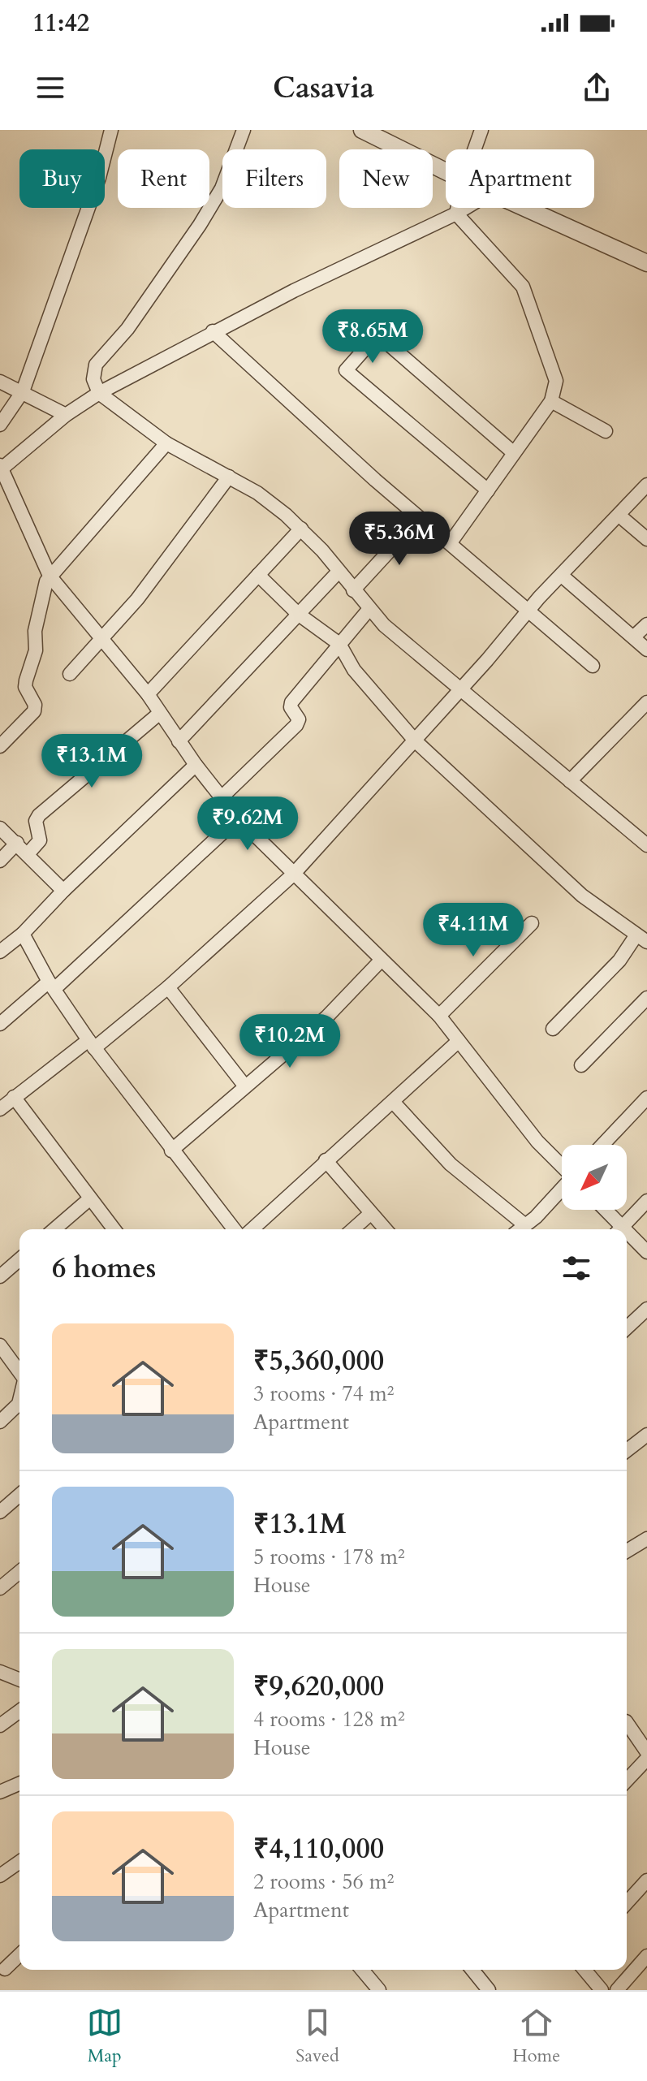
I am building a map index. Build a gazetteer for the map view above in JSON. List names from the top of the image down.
{
  "north": "bottom left",
  "page": {
    "status": "11:42",
    "header": "Casavia",
    "chip": [
      "Buy",
      "Rent",
      "Filters",
      "New",
      "Apartment"
    ],
    "price": [
      "₹8.65M",
      "₹5.36M",
      "₹13.1M",
      "₹9.62M",
      "₹4.11M",
      "₹10.2M"
    ],
    "heading": "6 homes",
    "list": [
      {
        "name": "₹5,360,000",
        "note": "3 rooms · 74 m² · Apartment"
      },
      {
        "name": "₹13.1M",
        "note": "5 rooms · 178 m² · House"
      },
      {
        "name": "₹9,620,000",
        "note": "4 rooms · 128 m² · House"
      },
      {
        "name": "₹4,110,000",
        "note": "2 rooms · 56 m² · Apartment"
      }
    ],
    "tabs": ["Map", "Saved", "Home"]
  }
}
